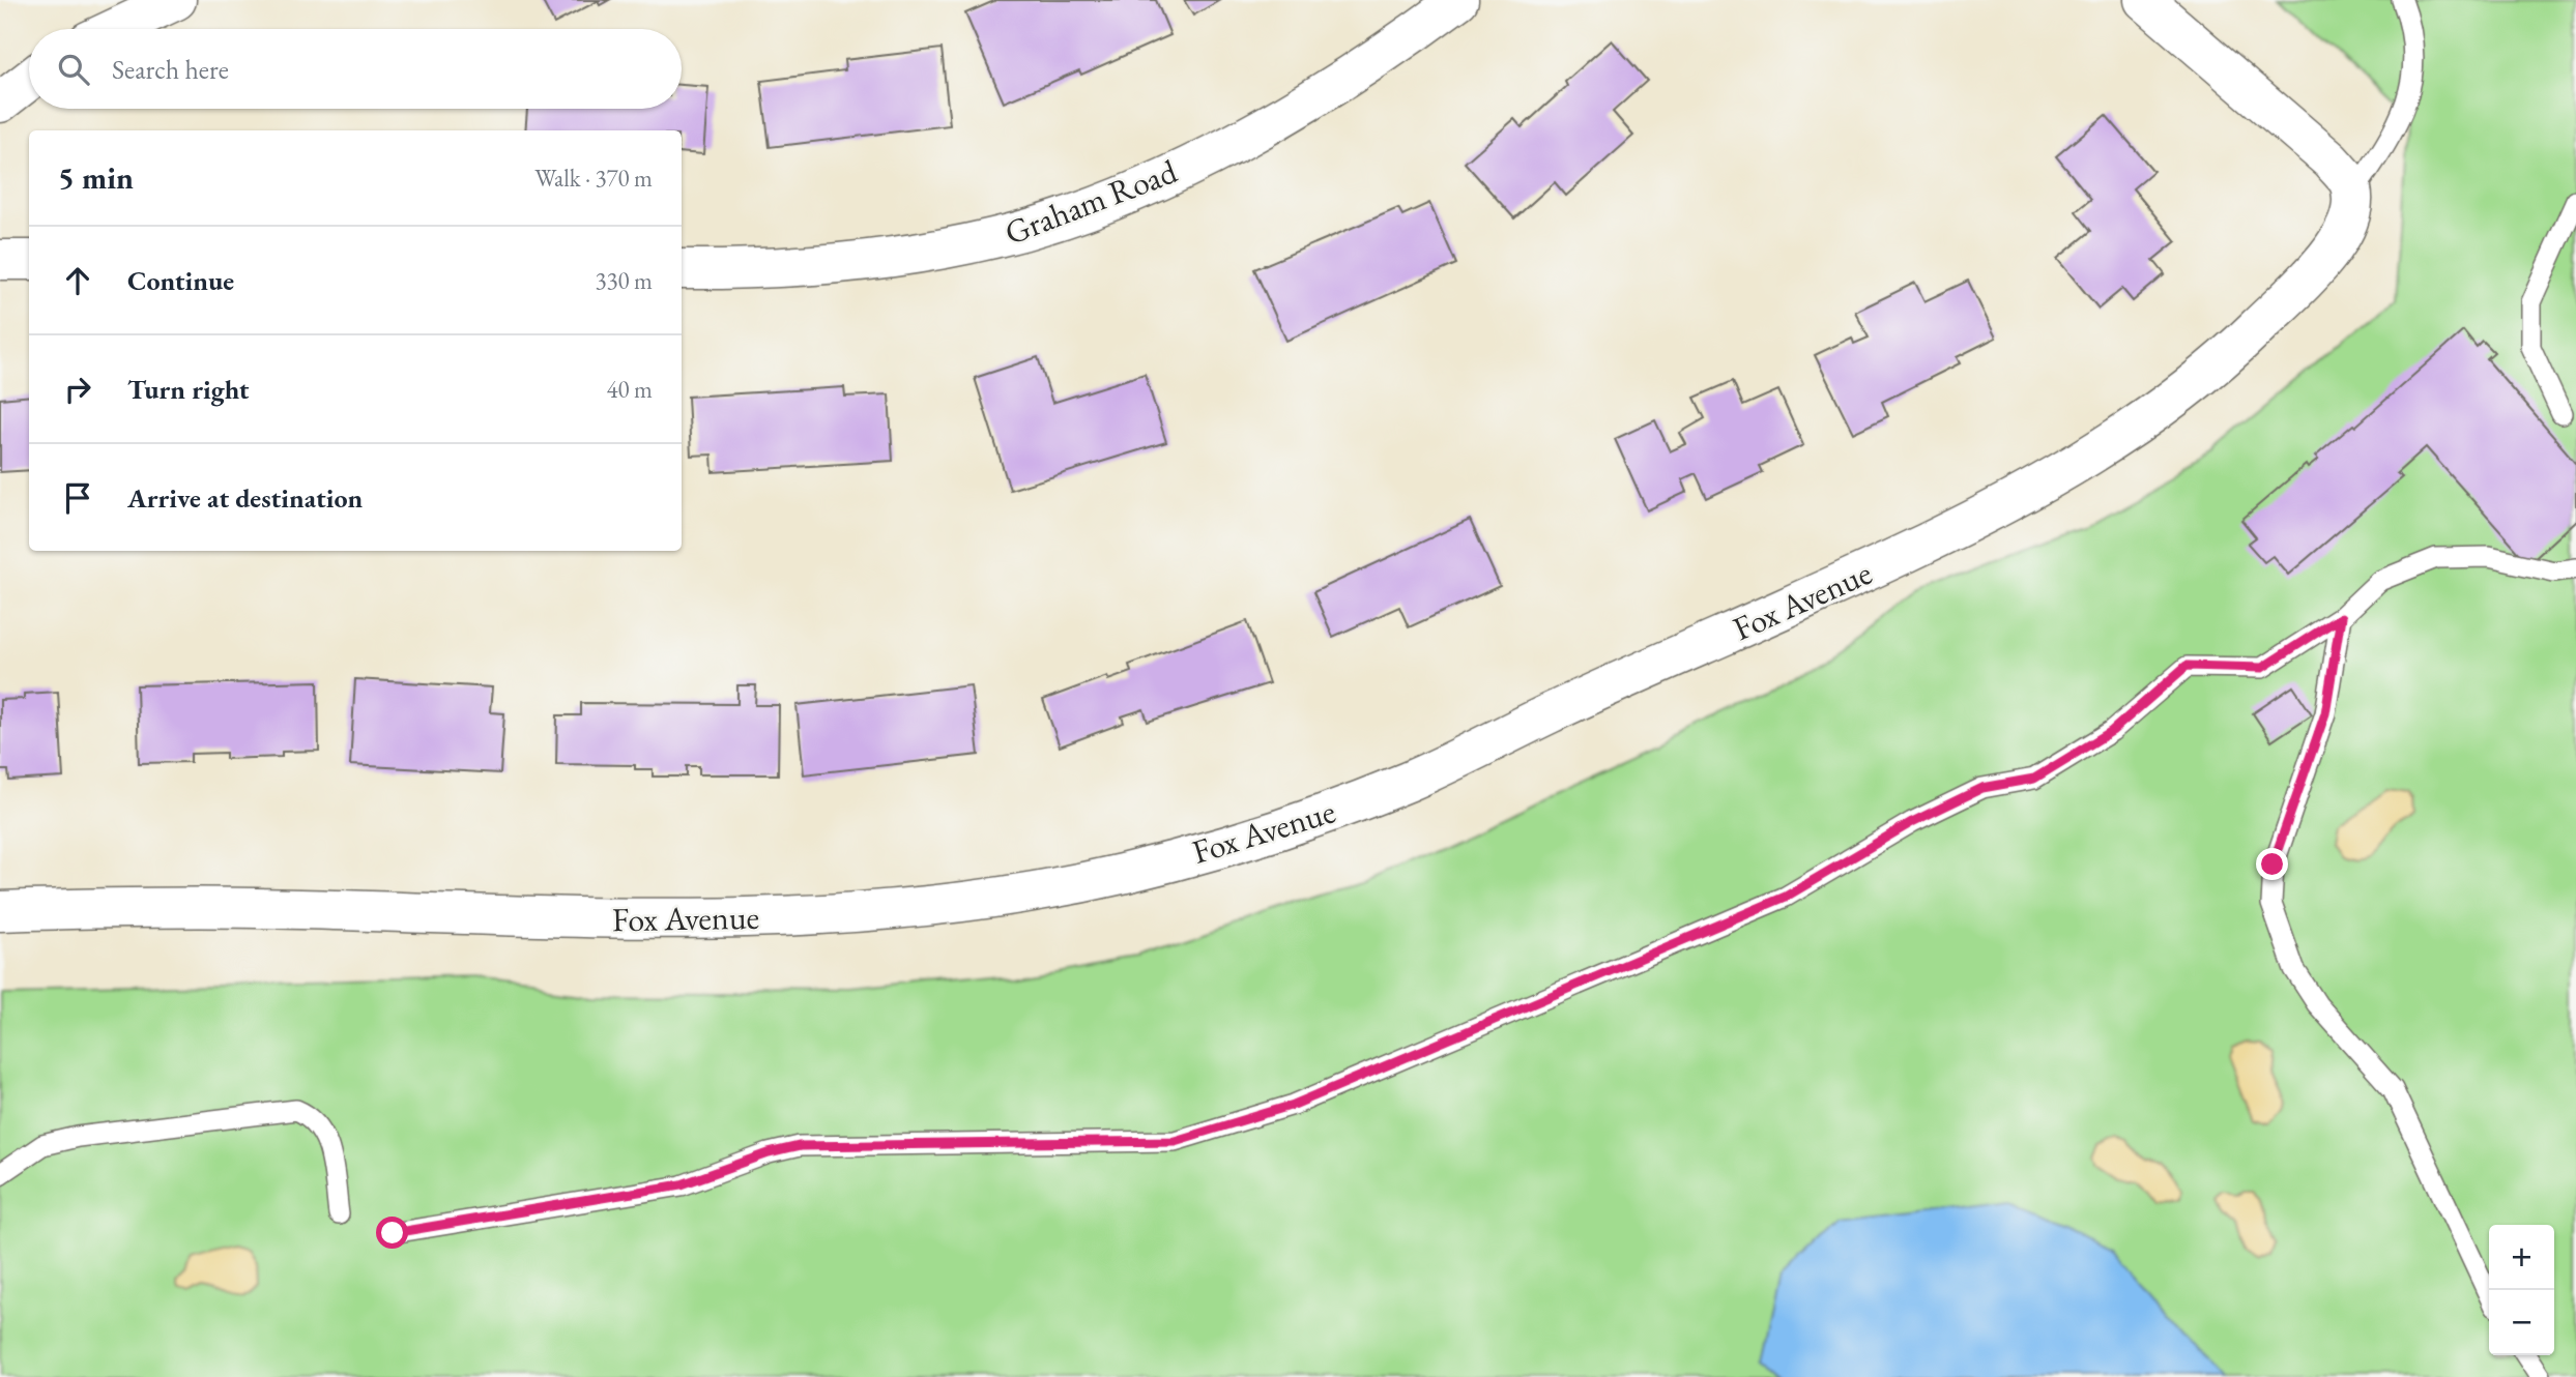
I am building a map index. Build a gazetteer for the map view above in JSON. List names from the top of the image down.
{
  "streets": {
    "street": ["Graham Road", "Fox Avenue"]
  },
  "page": {
    "search": "Search here",
    "heading": ["5 min", "Walk · 370 m"],
    "list": [
      ["Continue", "330 m"],
      ["Turn right", "40 m"],
      "Arrive at destination"
    ],
    "map_buttons": ["+", "−"]
  }
}
